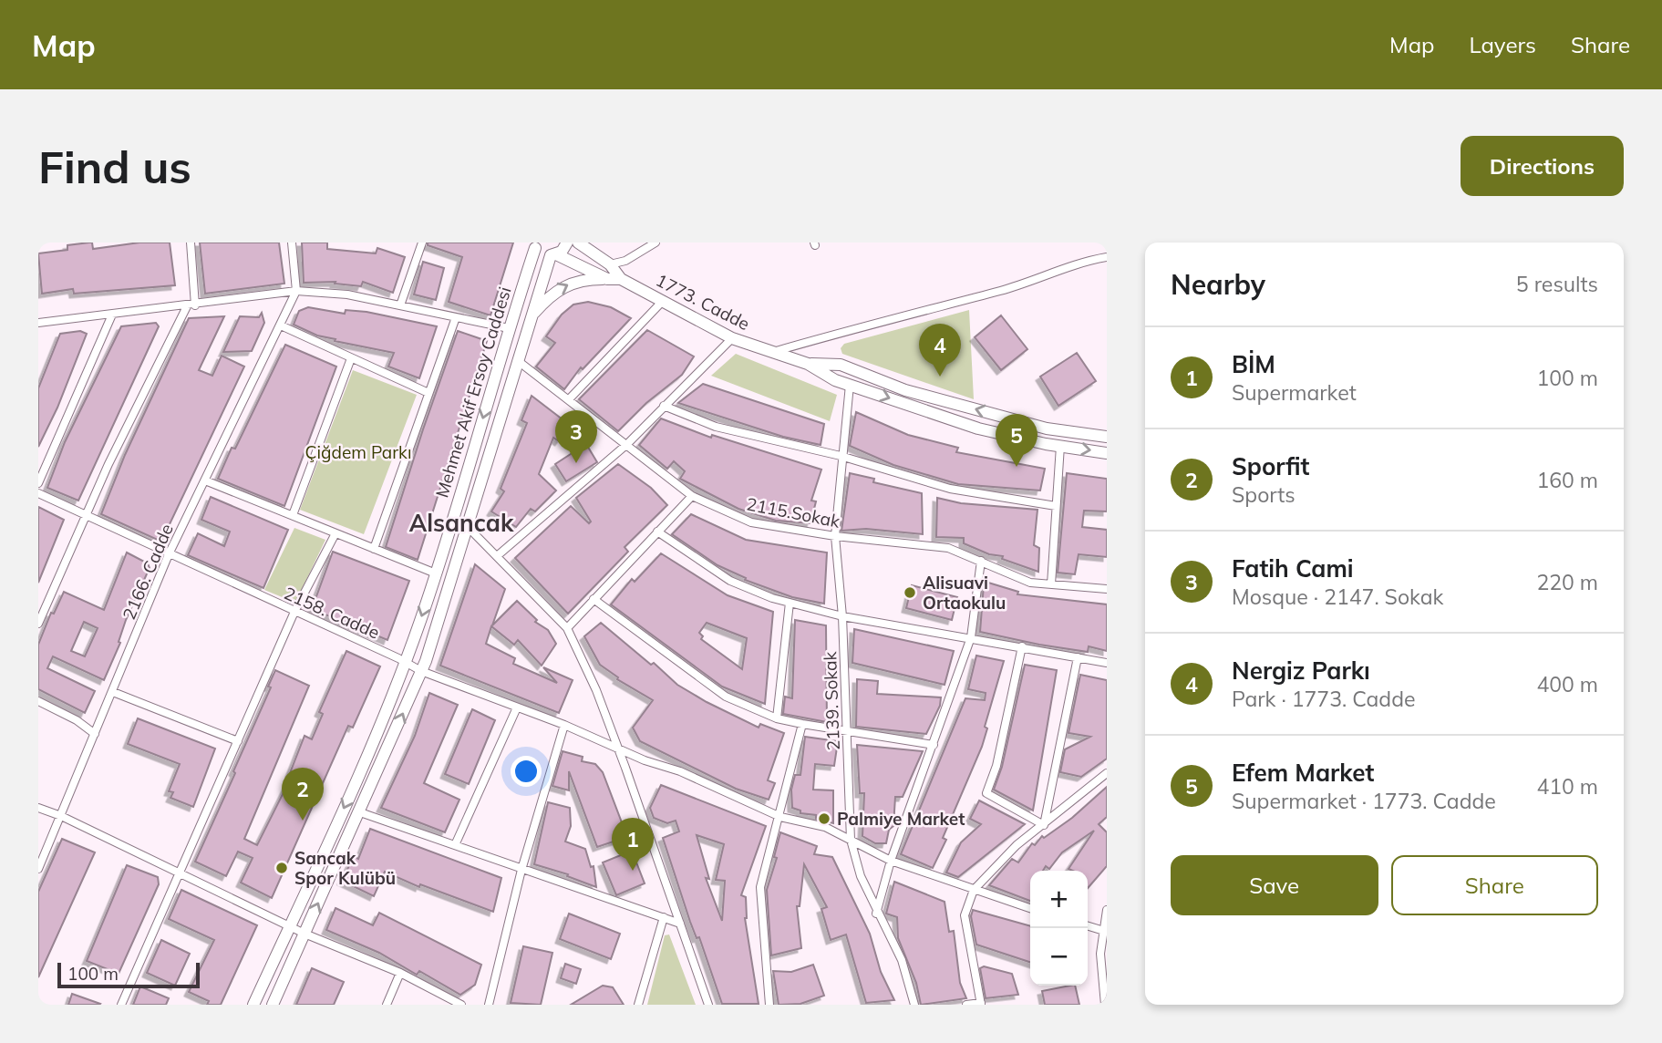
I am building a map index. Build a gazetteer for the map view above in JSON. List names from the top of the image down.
{
  "streets": {
    "street": [
      "1773. Cadde",
      "Mehmet Akif Ersoy Caddesi",
      "2115.Sokak",
      "2166. Cadde",
      "2158. Cadde",
      "2139. Sokak"
    ]
  },
  "crossings": [
    ["1773. Cadde", "Mehmet Akif Ersoy Caddesi"],
    ["1773. Cadde", "2139. Sokak"],
    ["Mehmet Akif Ersoy Caddesi", "2115.Sokak"],
    ["Mehmet Akif Ersoy Caddesi", "2158. Cadde"],
    ["2115.Sokak", "2139. Sokak"],
    ["2166. Cadde", "2158. Cadde"],
    ["2158. Cadde", "2139. Sokak"]
  ],
  "districts": ["Alsancak"],
  "parks": ["Çiğdem Parkı"],
  "places": ["Alisuavi Ortaokulu", "Palmiye Market", "Sancak Spor Kulübü"],
  "scale_bar": "100 m",
  "page": {
    "header": "Map",
    "nav": ["Map", "Layers", "Share"],
    "buttons": [
      "Directions",
      ["Save", "Share"]
    ],
    "title": "Find us",
    "heading": ["Nearby", "5 results"],
    "pins": [
      "4",
      "3",
      "5",
      "2",
      "1"
    ],
    "list": [
      {
        "mark": "1",
        "name": "BİM",
        "note": "Supermarket",
        "value": "100 m"
      },
      {
        "mark": "2",
        "name": "Sporfit",
        "note": "Sports",
        "value": "160 m"
      },
      {
        "mark": "3",
        "name": "Fatih Cami",
        "note": "Mosque · 2147. Sokak",
        "value": "220 m"
      },
      {
        "mark": "4",
        "name": "Nergiz Parkı",
        "note": "Park · 1773. Cadde",
        "value": "400 m"
      },
      {
        "mark": "5",
        "name": "Efem Market",
        "note": "Supermarket · 1773. Cadde",
        "value": "410 m"
      }
    ],
    "map_buttons": ["+", "−"],
    "scale": "100 m"
  }
}
